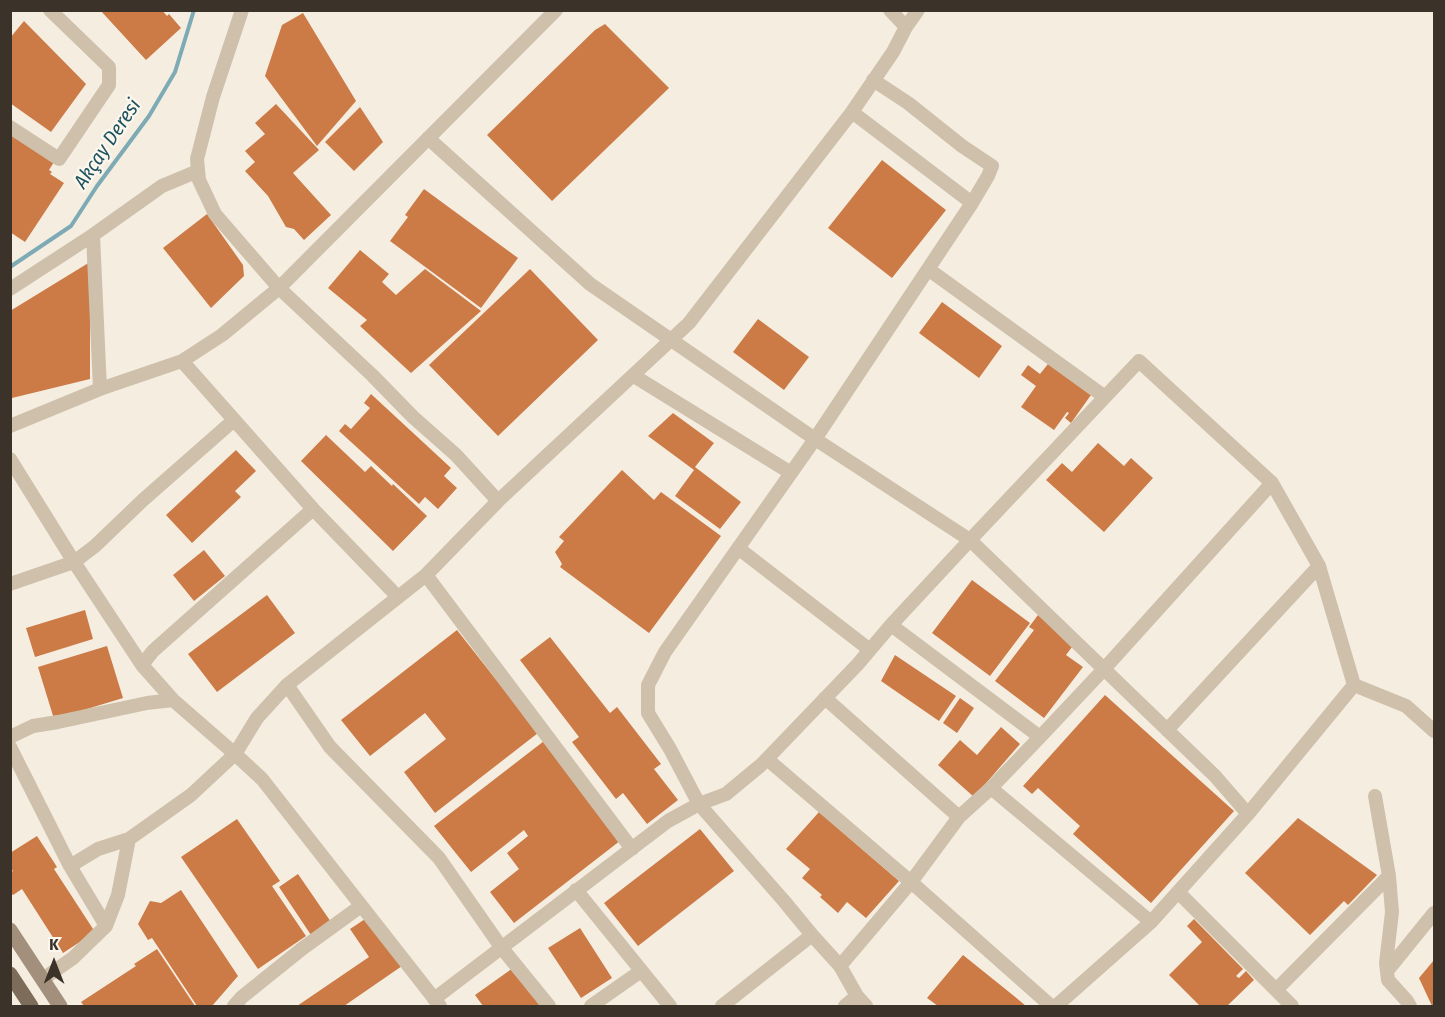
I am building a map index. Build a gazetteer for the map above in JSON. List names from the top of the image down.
{
  "water": ["Akçay Deresi"],
  "north": "top"
}
